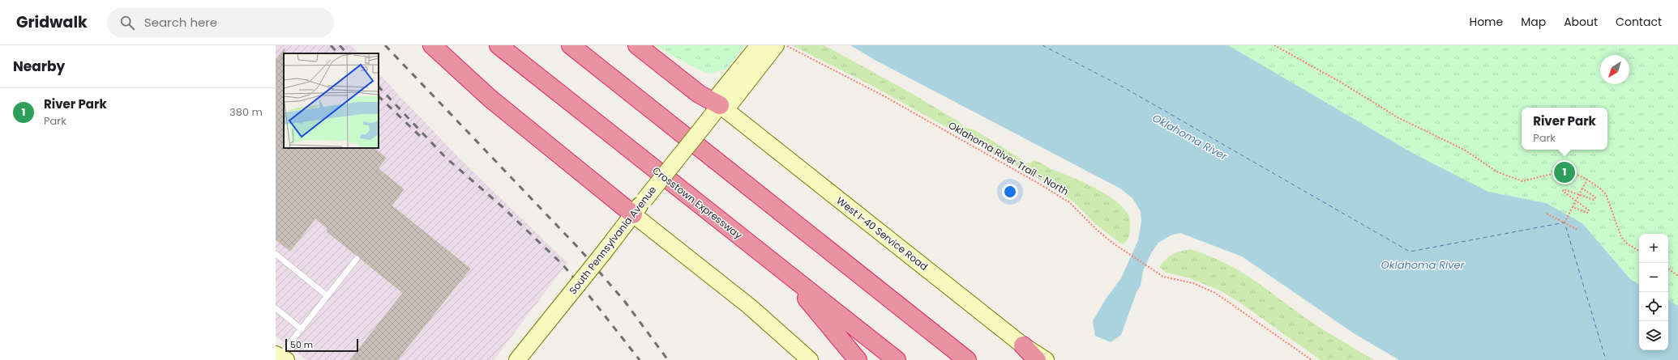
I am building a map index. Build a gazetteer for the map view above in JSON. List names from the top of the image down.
{
  "streets": {
    "highway": ["Crosstown Expressway"],
    "main road": ["West I-40 Service Road", "South Pennsylvania Avenue"],
    "path": ["Oklahoma River Trail - North"]
  },
  "crossings": [
    ["West I-40 Service Road", "South Pennsylvania Avenue"]
  ],
  "water": ["Oklahoma River"],
  "scale_bar": "50 m",
  "north": "bottom left",
  "page": {
    "header": "Gridwalk",
    "search": "Search here",
    "nav": [
      "Home",
      "Map",
      "About",
      "Contact"
    ],
    "heading": "Nearby",
    "list": [
      {
        "mark": "1",
        "name": "River Park",
        "note": "Park",
        "value": "380 m"
      }
    ],
    "popup": ["River Park", "Park"],
    "pins": "1",
    "map_buttons": ["+", "−"],
    "scale": "50 m"
  }
}
